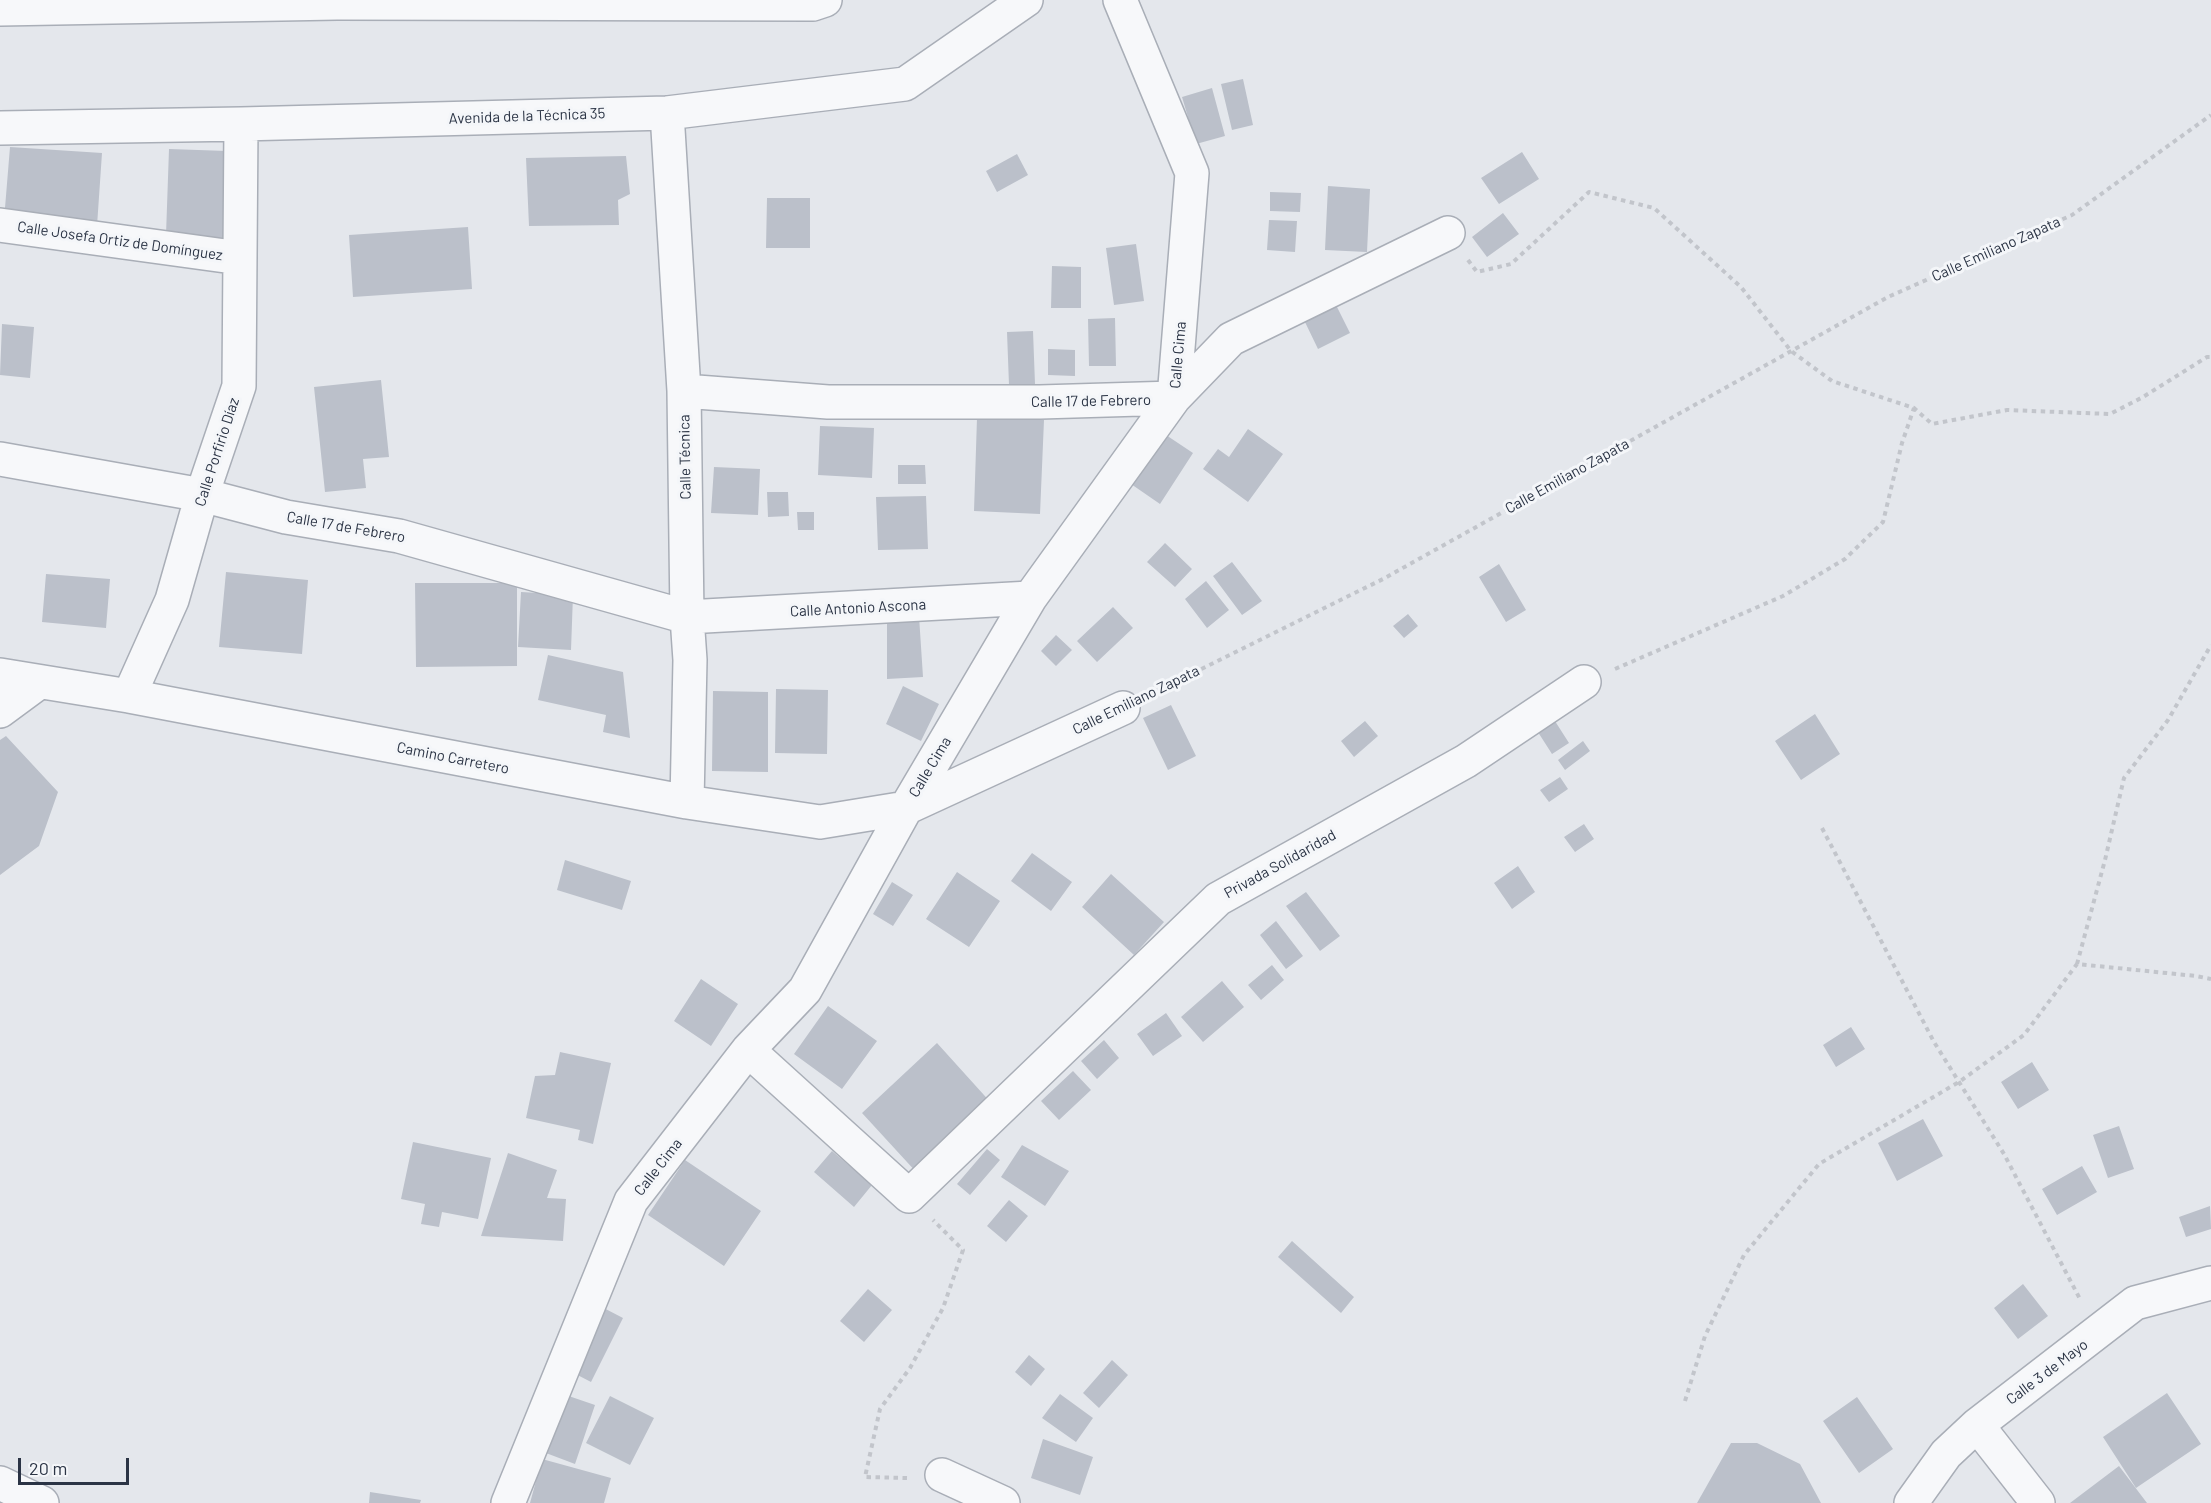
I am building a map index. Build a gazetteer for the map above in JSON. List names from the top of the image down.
{
  "streets": {
    "street": [
      "Avenida de la Técnica 35",
      "Calle Josefa Ortiz de Domínguez",
      "Calle Emiliano Zapata",
      "Calle Cima",
      "Calle 17 de Febrero",
      "Calle Porfirio Díaz",
      "Calle Técnica",
      "Calle Antonio Ascona",
      "Camino Carretero",
      "Privada Solidaridad",
      "Calle 3 de Mayo"
    ]
  },
  "crossings": [
    ["Avenida de la Técnica 35", "Calle Porfirio Díaz"],
    ["Avenida de la Técnica 35", "Calle Técnica"],
    ["Calle Josefa Ortiz de Domínguez", "Calle Porfirio Díaz"],
    ["Calle Emiliano Zapata", "Calle Cima"],
    ["Calle Emiliano Zapata", "Camino Carretero"],
    ["Calle Cima", "Calle 17 de Febrero"],
    ["Calle Cima", "Calle Antonio Ascona"],
    ["Calle Cima", "Camino Carretero"],
    ["Calle 17 de Febrero", "Calle Porfirio Díaz"],
    ["Calle 17 de Febrero", "Calle Técnica"],
    ["Calle 17 de Febrero", "Calle Antonio Ascona"],
    ["Calle Porfirio Díaz", "Camino Carretero"],
    ["Calle Técnica", "Calle Antonio Ascona"],
    ["Calle Técnica", "Camino Carretero"]
  ],
  "scale_bar": "20 m"
}
